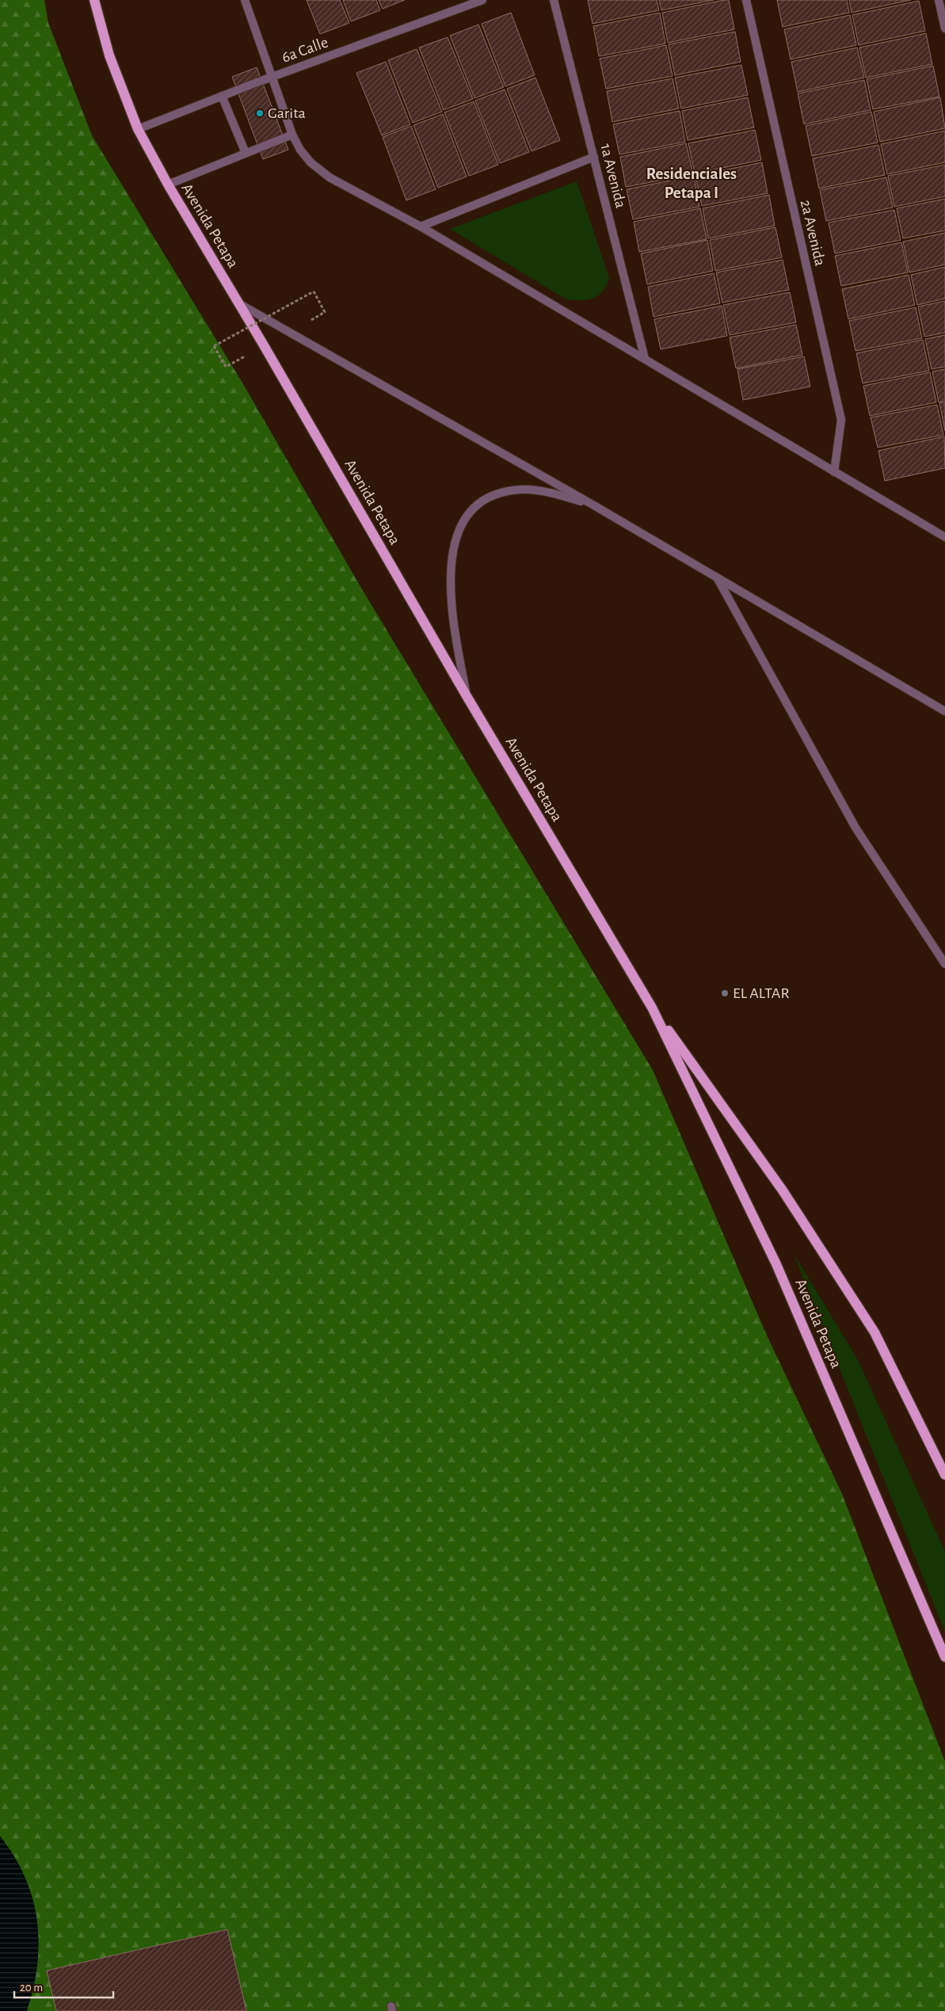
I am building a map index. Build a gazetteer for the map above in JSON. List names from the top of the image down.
{
  "streets": {
    "main road": ["Avenida Petapa"],
    "street": ["6a Calle", "1a Avenida", "2a Avenida"]
  },
  "crossings": [
    ["6a Calle", "Avenida Petapa"]
  ],
  "districts": ["Residenciales Petapa I"],
  "places": ["Garita", "EL ALTAR"],
  "scale_bar": "20 m"
}
